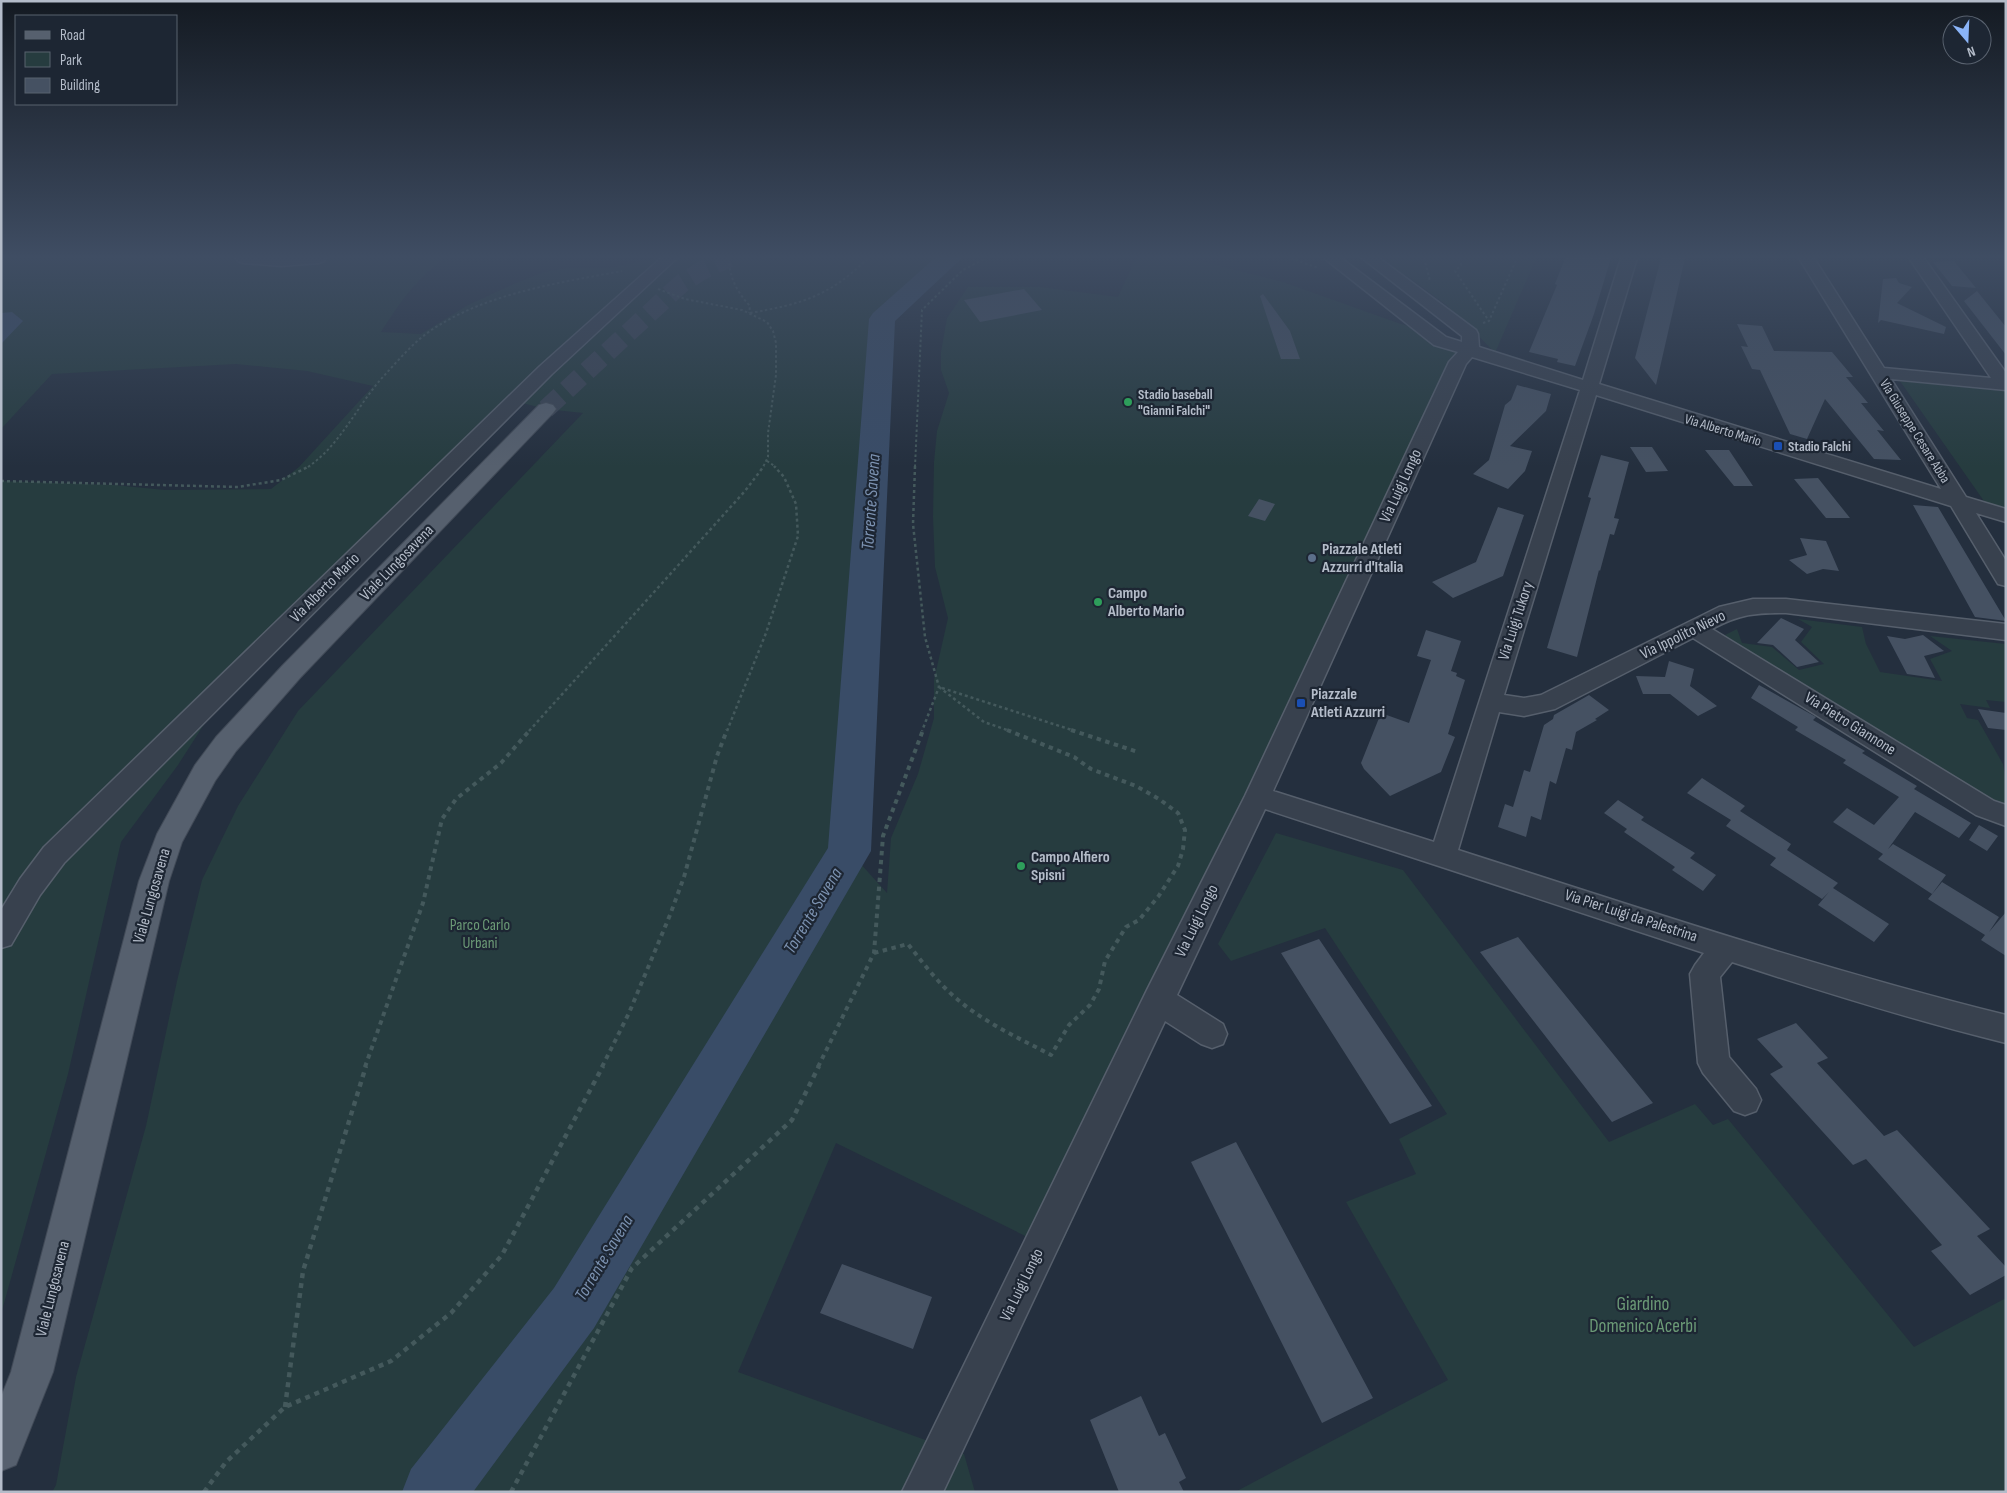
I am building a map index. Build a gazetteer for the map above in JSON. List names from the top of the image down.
{
  "streets": {
    "main road": ["Viale Lungosavena"],
    "street": [
      "Via Alberto Mario",
      "Via Giuseppe Cesare Abba",
      "Via Luigi Longo",
      "Via Luigi Tukory",
      "Via Ippolito Nievo",
      "Via Pietro Giannone",
      "Via Pier Luigi da Palestrina"
    ]
  },
  "crossings": [
    ["Via Alberto Mario", "Via Giuseppe Cesare Abba"],
    ["Via Alberto Mario", "Via Luigi Longo"],
    ["Via Alberto Mario", "Via Luigi Tukory"],
    ["Via Luigi Longo", "Via Pier Luigi da Palestrina"],
    ["Via Luigi Tukory", "Via Ippolito Nievo"],
    ["Via Luigi Tukory", "Via Pier Luigi da Palestrina"],
    ["Via Ippolito Nievo", "Via Pietro Giannone"]
  ],
  "water": ["Torrente Savena"],
  "parks": ["Parco Carlo Urbani", "Giardino Domenico Acerbi"],
  "places": {
    "other": [
      "Stadio baseball \"Gianni Falchi\"",
      "Piazzale Atleti Azzurri d'Italia",
      "Campo Alberto Mario",
      "Campo Alfiero Spisni"
    ],
    "transit": ["Stadio Falchi", "Piazzale Atleti Azzurri"]
  },
  "legend": ["Road", "Park", "Building"],
  "north": "bottom"
}
